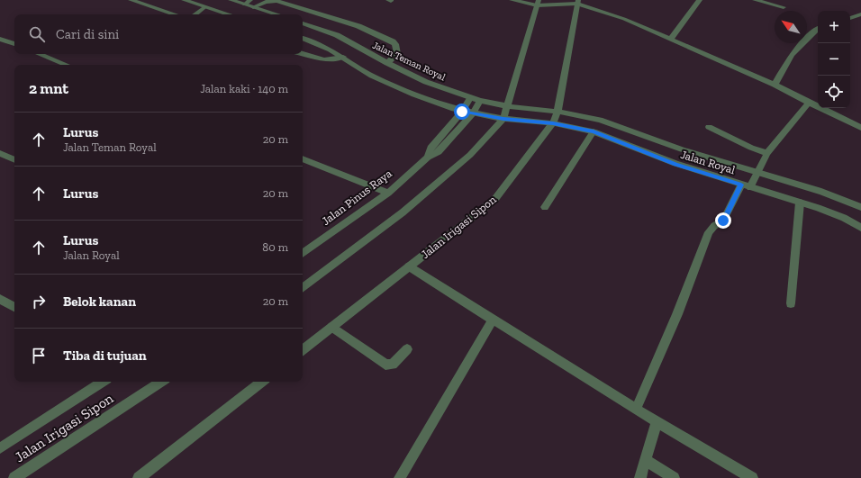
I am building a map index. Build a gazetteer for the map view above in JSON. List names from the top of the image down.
{
  "streets": {
    "street": [
      "Jalan Teman Royal",
      "Jalan Royal",
      "Jalan Pinus Raya",
      "Jalan Irigasi Sipon"
    ]
  },
  "crossings": [
    ["Jalan Teman Royal", "Jalan Royal"],
    ["Jalan Teman Royal", "Jalan Pinus Raya"],
    ["Jalan Royal", "Jalan Irigasi Sipon"]
  ],
  "north": "top left",
  "page": {
    "map_buttons": ["+", "−"],
    "search": "Cari di sini",
    "heading": ["2 mnt", "Jalan kaki · 140 m"],
    "list": [
      ["Lurus", "Jalan Teman Royal", "20 m"],
      ["Lurus", "20 m"],
      ["Lurus", "Jalan Royal", "80 m"],
      ["Belok kanan", "20 m"],
      "Tiba di tujuan"
    ]
  }
}
